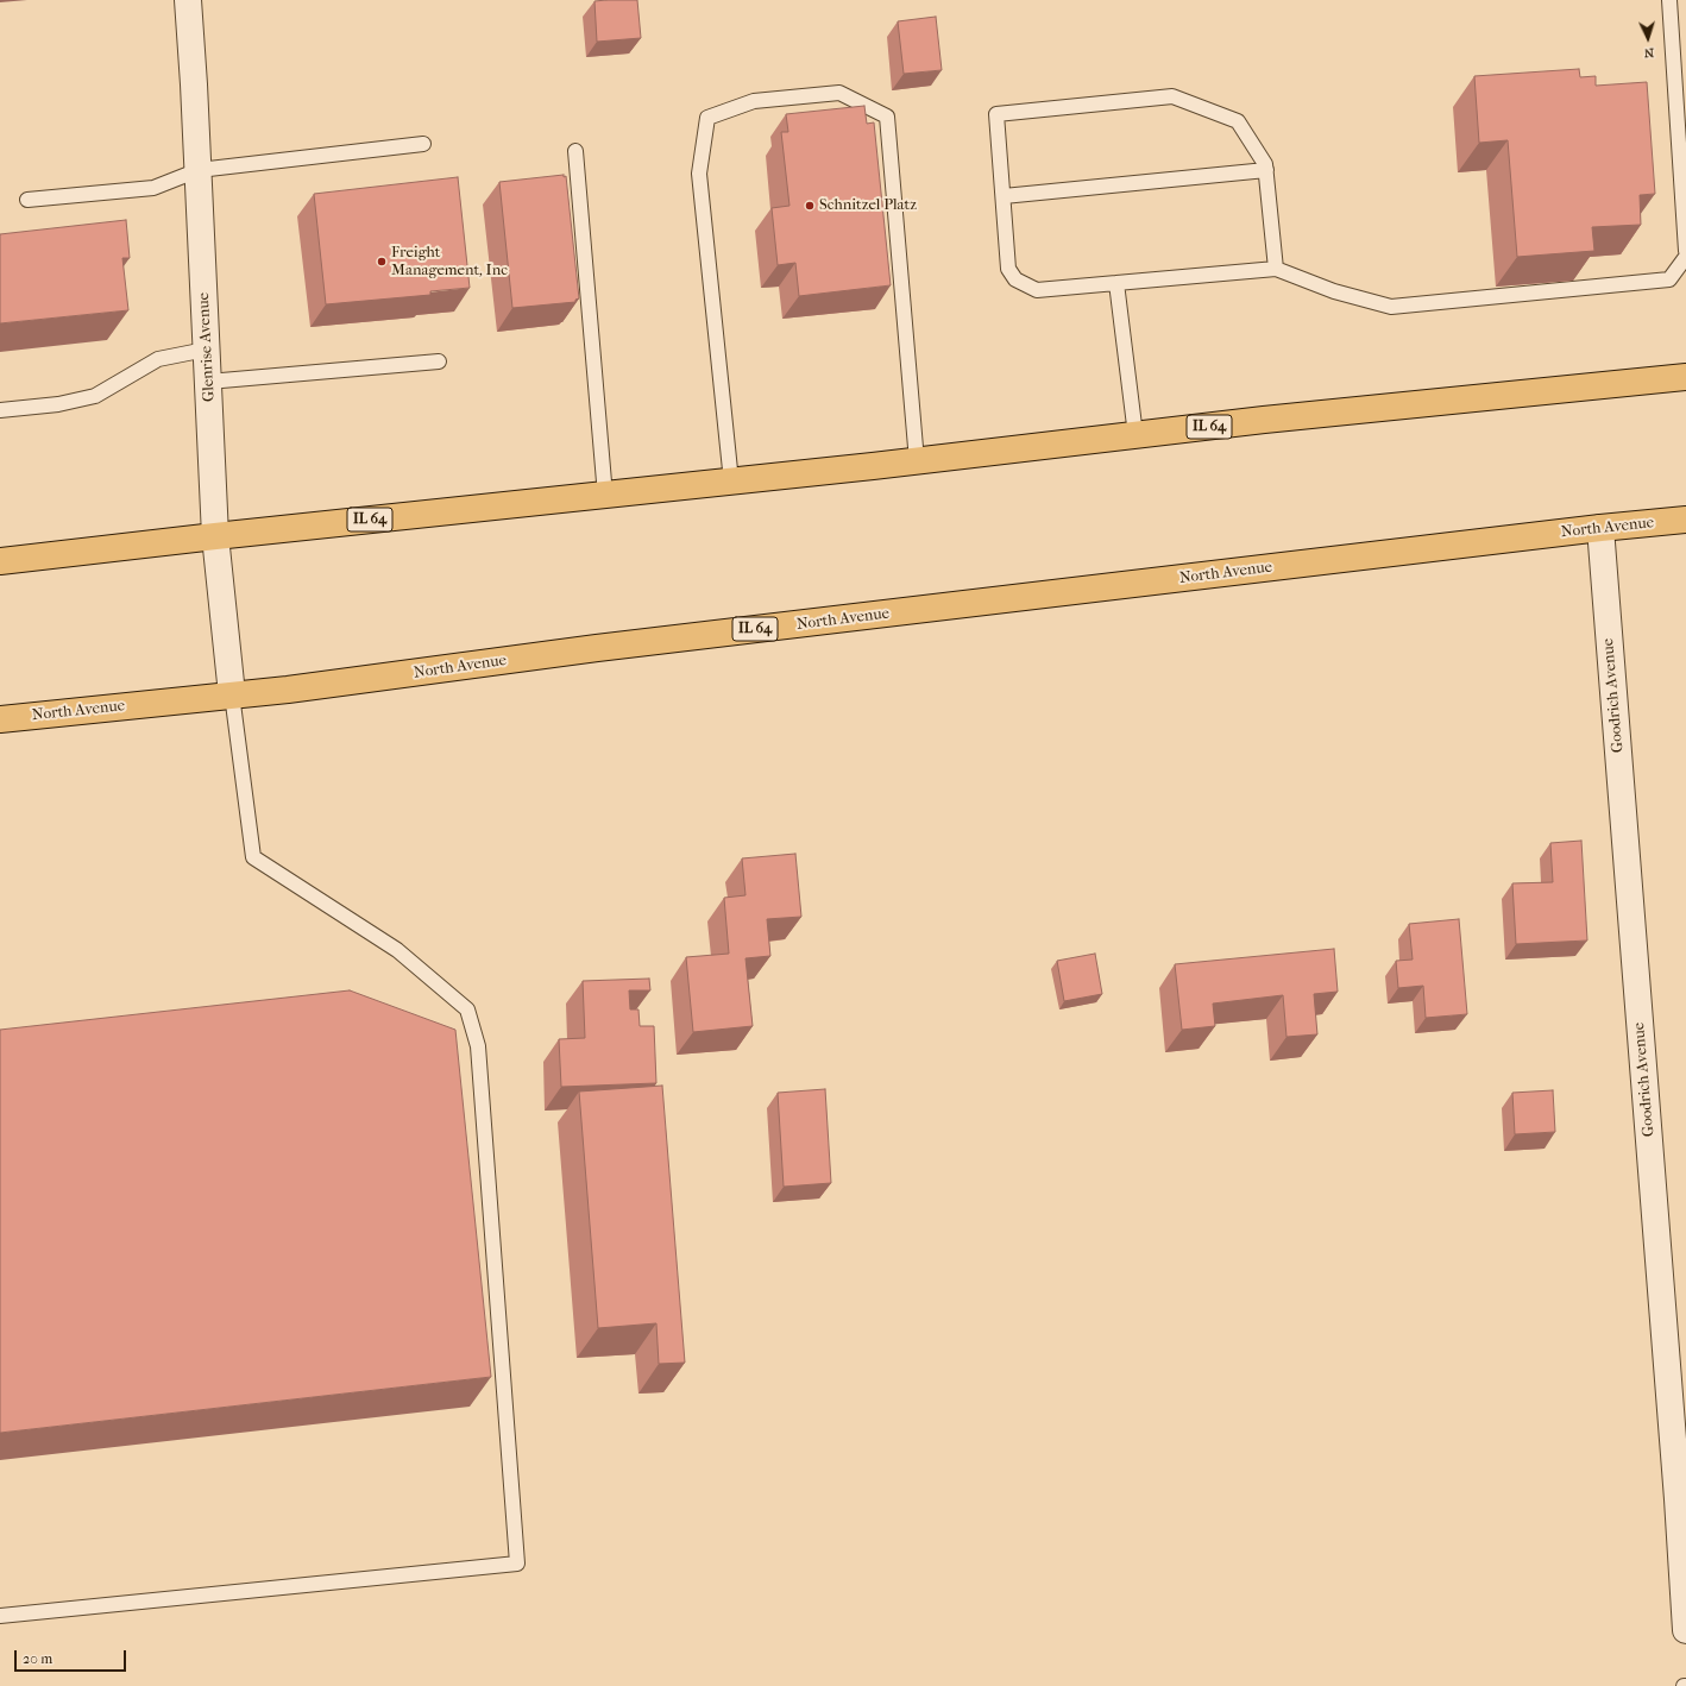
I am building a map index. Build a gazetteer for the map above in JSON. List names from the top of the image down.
{
  "streets": {
    "main road": ["IL 64", "North Avenue"],
    "street": ["Glenrise Avenue", "Goodrich Avenue"]
  },
  "crossings": [
    ["Glenrise Avenue", "IL 64"],
    ["Glenrise Avenue", "North Avenue"],
    ["North Avenue", "Goodrich Avenue"]
  ],
  "places": ["Schnitzel Platz", "Freight Management, Inc"],
  "scale_bar": "20 m",
  "north": "bottom"
}
